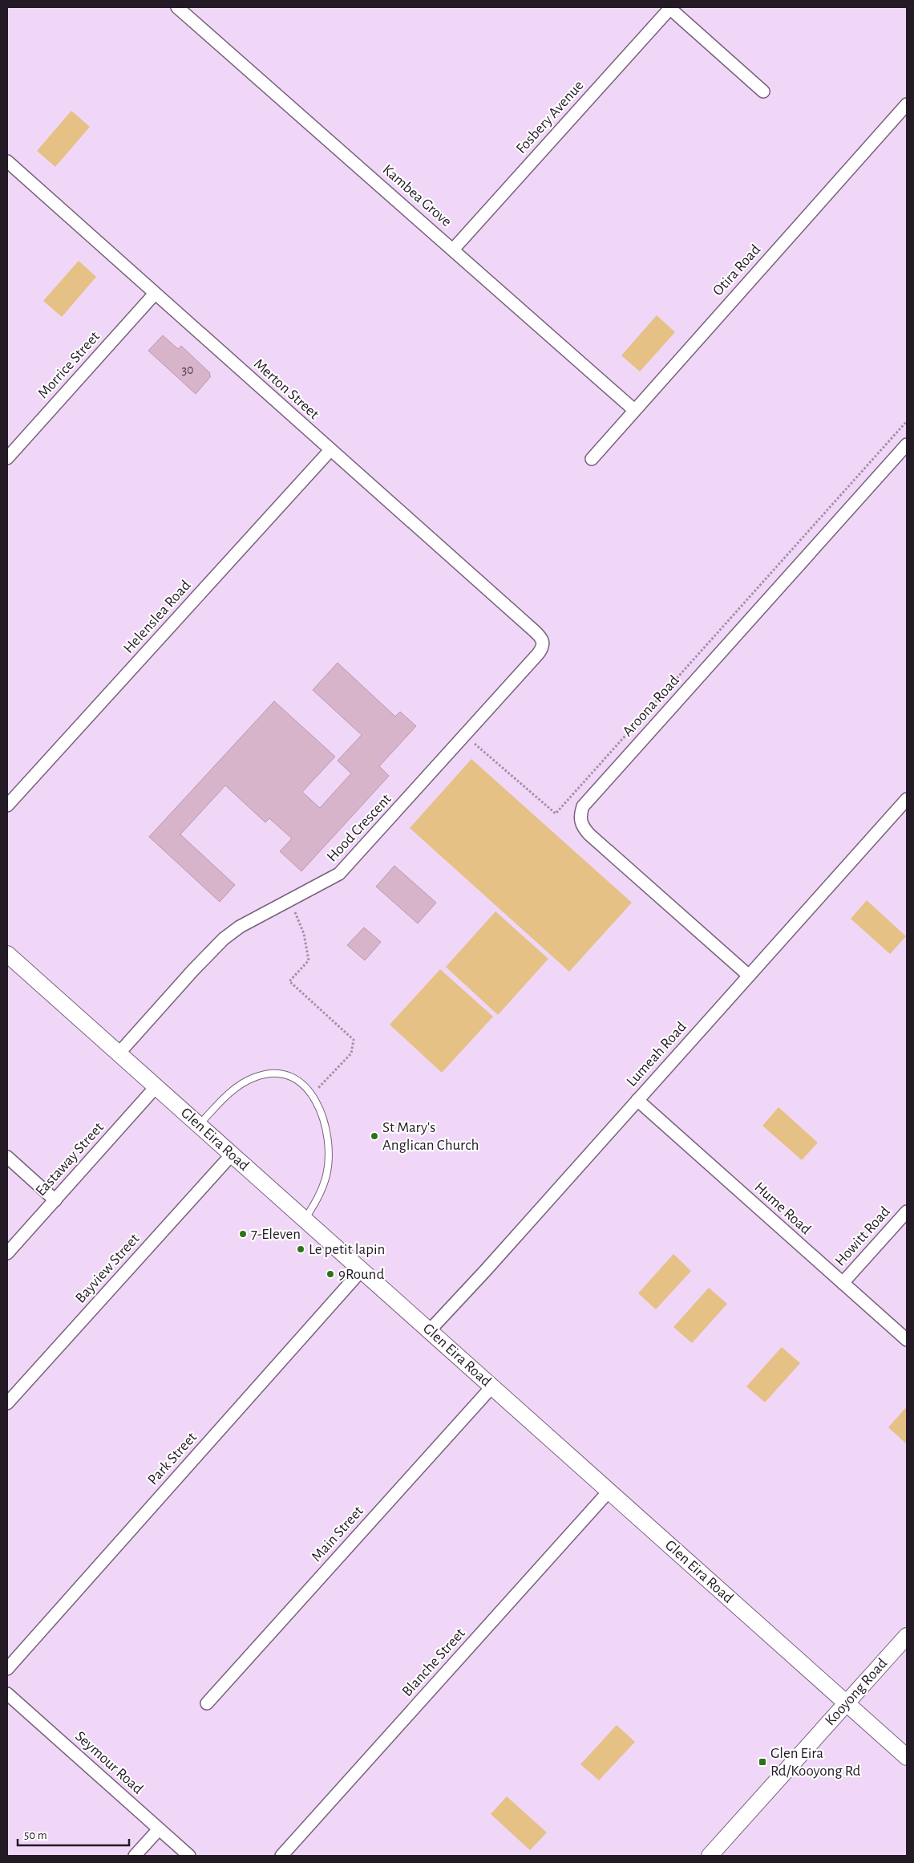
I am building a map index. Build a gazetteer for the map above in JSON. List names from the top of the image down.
{
  "streets": {
    "main road": ["Glen Eira Road", "Kooyong Road"],
    "street": [
      "Fosbery Avenue",
      "Kambea Grove",
      "Otira Road",
      "Morrice Street",
      "Merton Street",
      "Helenslea Road",
      "Aroona Road",
      "Hood Crescent",
      "Lumeah Road",
      "Eastaway Street",
      "Hume Road",
      "Howitt Road",
      "Bayview Street",
      "Park Street",
      "Main Street",
      "Blanche Street",
      "Seymour Road"
    ]
  },
  "crossings": [
    ["Fosbery Avenue", "Kambea Grove"],
    ["Kambea Grove", "Otira Road"],
    ["Morrice Street", "Merton Street"],
    ["Merton Street", "Helenslea Road"],
    ["Merton Street", "Hood Crescent"],
    ["Aroona Road", "Lumeah Road"],
    ["Hood Crescent", "Glen Eira Road"],
    ["Lumeah Road", "Glen Eira Road"],
    ["Lumeah Road", "Hume Road"],
    ["Glen Eira Road", "Eastaway Street"],
    ["Glen Eira Road", "Bayview Street"],
    ["Glen Eira Road", "Park Street"],
    ["Glen Eira Road", "Main Street"],
    ["Glen Eira Road", "Blanche Street"],
    ["Glen Eira Road", "Kooyong Road"],
    ["Hume Road", "Howitt Road"]
  ],
  "places": {
    "other": [
      "St Mary's Anglican Church",
      "7-Eleven",
      "Le petit lapin",
      "9Round"
    ],
    "transit": ["Glen Eira Rd/Kooyong Rd"]
  },
  "house_numbers": ["30"],
  "scale_bar": "50 m"
}
